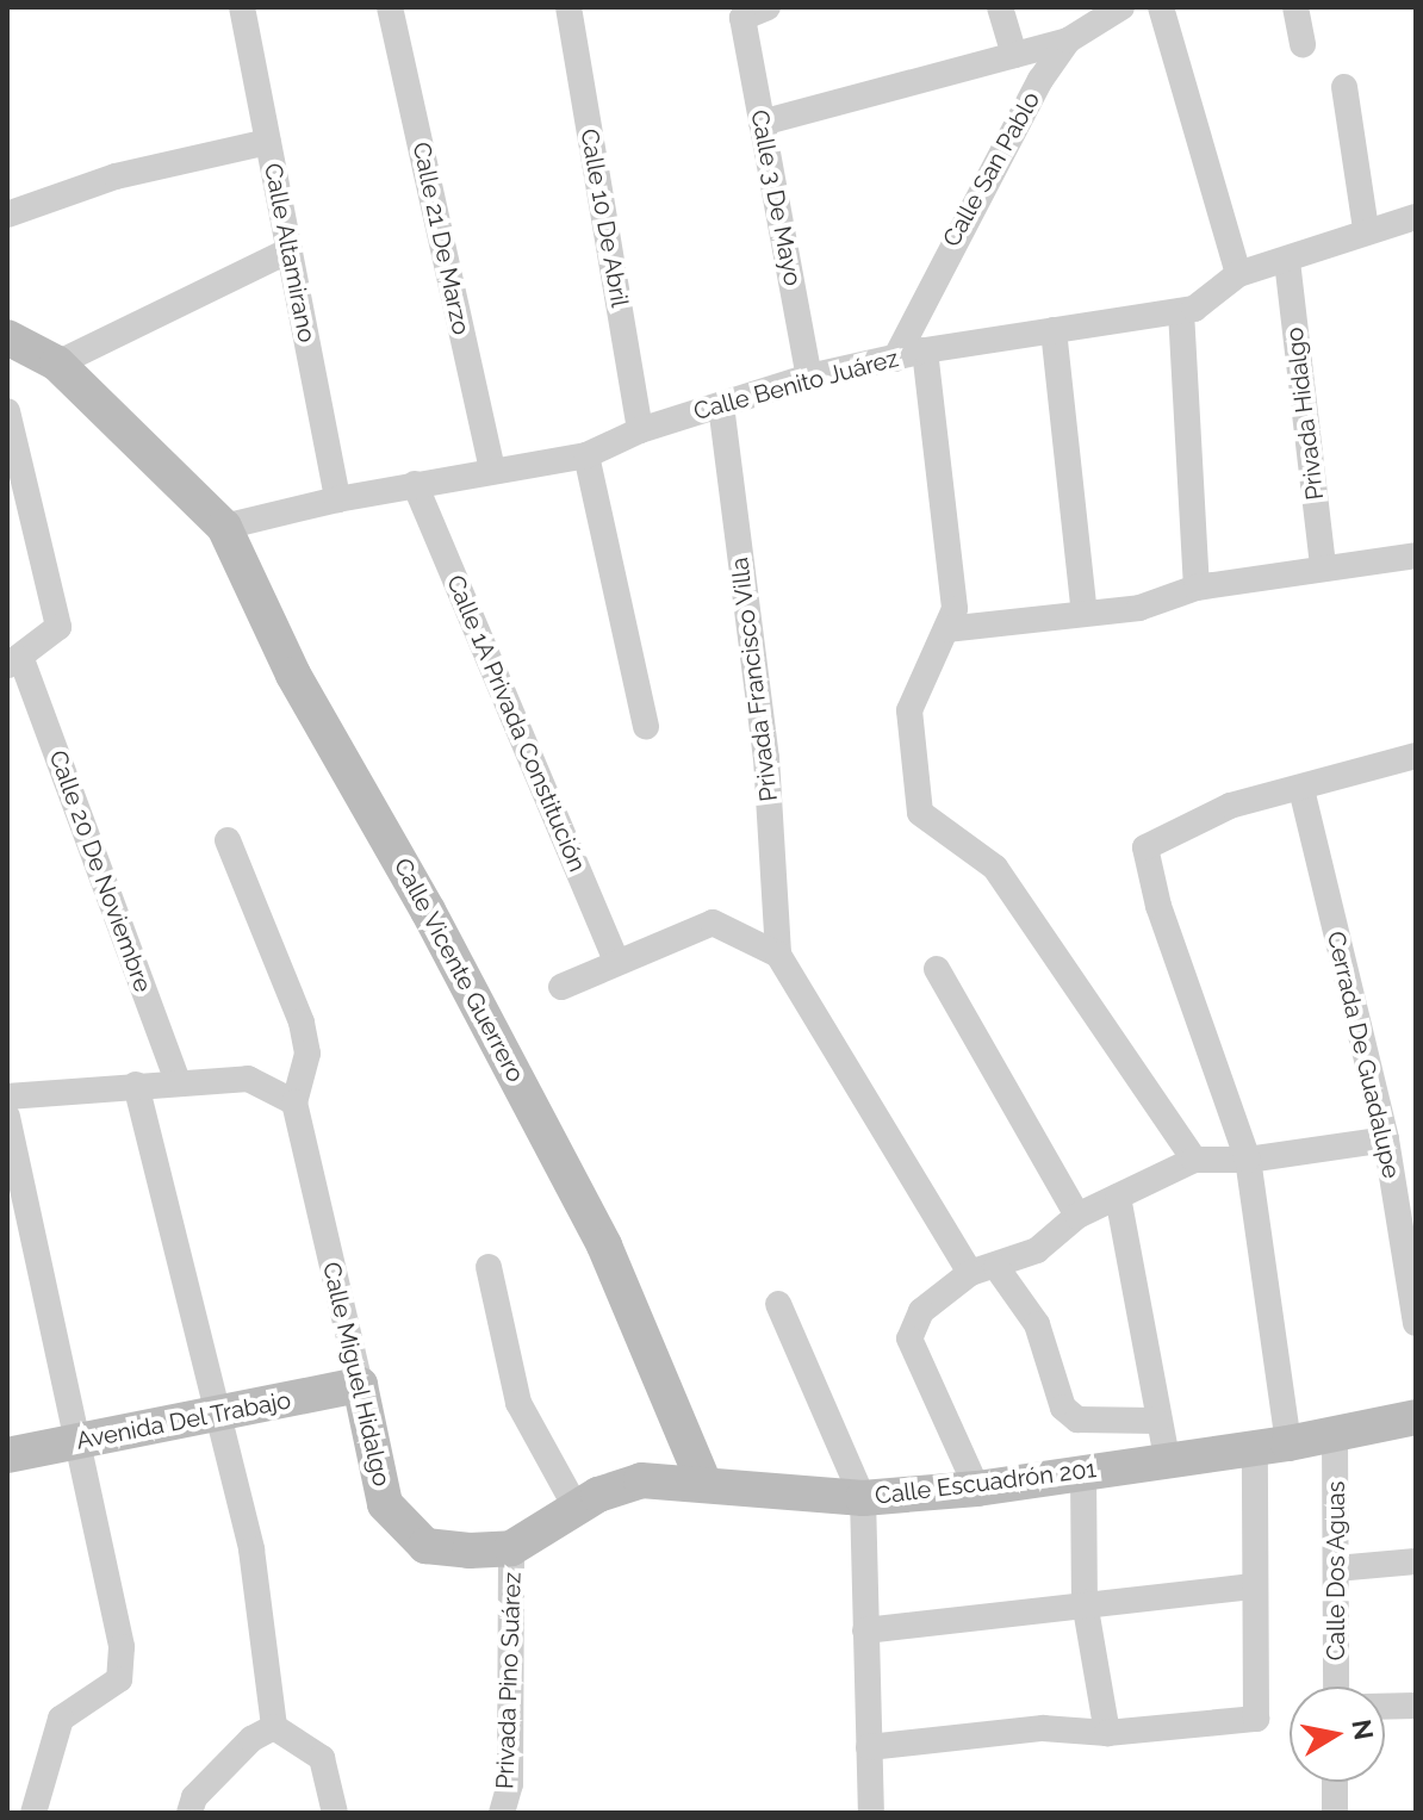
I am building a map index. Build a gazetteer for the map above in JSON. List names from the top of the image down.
{
  "streets": {
    "street": [
      "Calle San Pablo",
      "Calle 3 De Mayo",
      "Calle 10 De Abril",
      "Calle 21 De Marzo",
      "Calle Altamirano",
      "Calle Benito Juárez",
      "Privada Hidalgo",
      "Privada Francisco Villa",
      "Calle 1A Privada Constitución",
      "Calle 20 De Noviembre",
      "Calle Vicente Guerrero",
      "Cerrada De Guadalupe",
      "Calle Miguel Hidalgo",
      "Avenida Del Trabajo",
      "Calle Escuadrón 201",
      "Calle Dos Aguas",
      "Privada Pino Suárez"
    ]
  },
  "crossings": [
    ["Calle San Pablo", "Calle Benito Juárez"],
    ["Calle 3 De Mayo", "Calle Benito Juárez"],
    ["Calle 10 De Abril", "Calle Benito Juárez"],
    ["Calle 21 De Marzo", "Calle Benito Juárez"],
    ["Calle Altamirano", "Calle Benito Juárez"],
    ["Calle Benito Juárez", "Privada Hidalgo"],
    ["Calle Benito Juárez", "Privada Francisco Villa"],
    ["Calle Benito Juárez", "Calle 1A Privada Constitución"],
    ["Calle Benito Juárez", "Calle Vicente Guerrero"],
    ["Calle Vicente Guerrero", "Calle Escuadrón 201"],
    ["Calle Miguel Hidalgo", "Avenida Del Trabajo"],
    ["Calle Miguel Hidalgo", "Calle Escuadrón 201"],
    ["Calle Miguel Hidalgo", "Privada Pino Suárez"],
    ["Calle Escuadrón 201", "Calle Dos Aguas"],
    ["Calle Escuadrón 201", "Privada Pino Suárez"]
  ],
  "north": "right"
}
